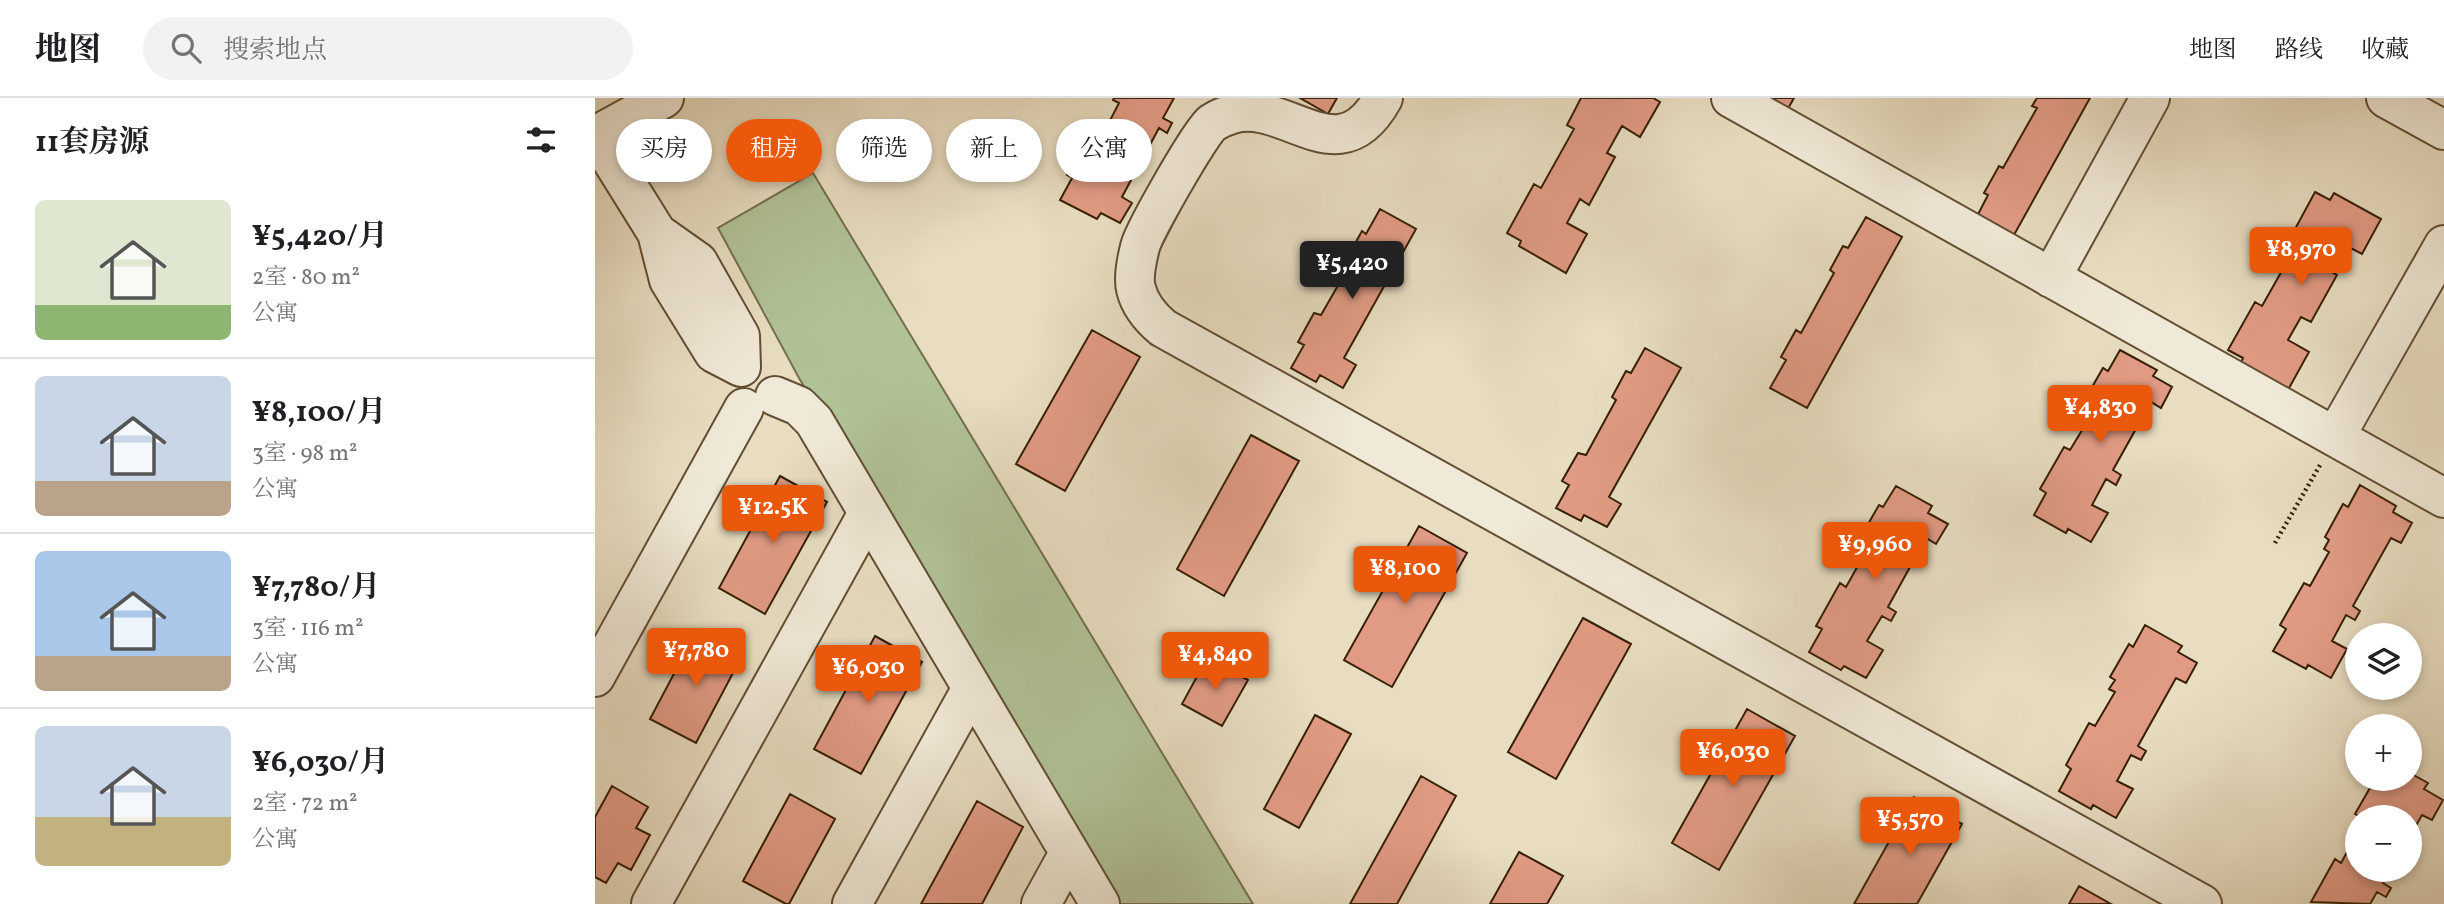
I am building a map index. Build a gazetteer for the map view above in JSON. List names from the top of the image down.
{
  "page": {
    "header": "地图",
    "search": "搜索地点",
    "nav": ["地图", "路线", "收藏"],
    "heading": "11套房源",
    "chip": [
      "买房",
      "租房",
      "筛选",
      "新上",
      "公寓"
    ],
    "list": [
      {
        "name": "¥5,420/月",
        "note": "2室 · 80 m² · 公寓"
      },
      {
        "name": "¥8,100/月",
        "note": "3室 · 98 m² · 公寓"
      },
      {
        "name": "¥7,780/月",
        "note": "3室 · 116 m² · 公寓"
      },
      {
        "name": "¥6,030/月",
        "note": "2室 · 72 m² · 公寓"
      }
    ],
    "price": [
      "¥8,970",
      "¥5,420",
      "¥4,830",
      "¥12.5K",
      "¥9,960",
      "¥8,100",
      "¥7,780",
      "¥4,840",
      "¥6,030",
      "¥6,030",
      "¥5,570"
    ],
    "map_buttons": ["+", "−"]
  }
}
